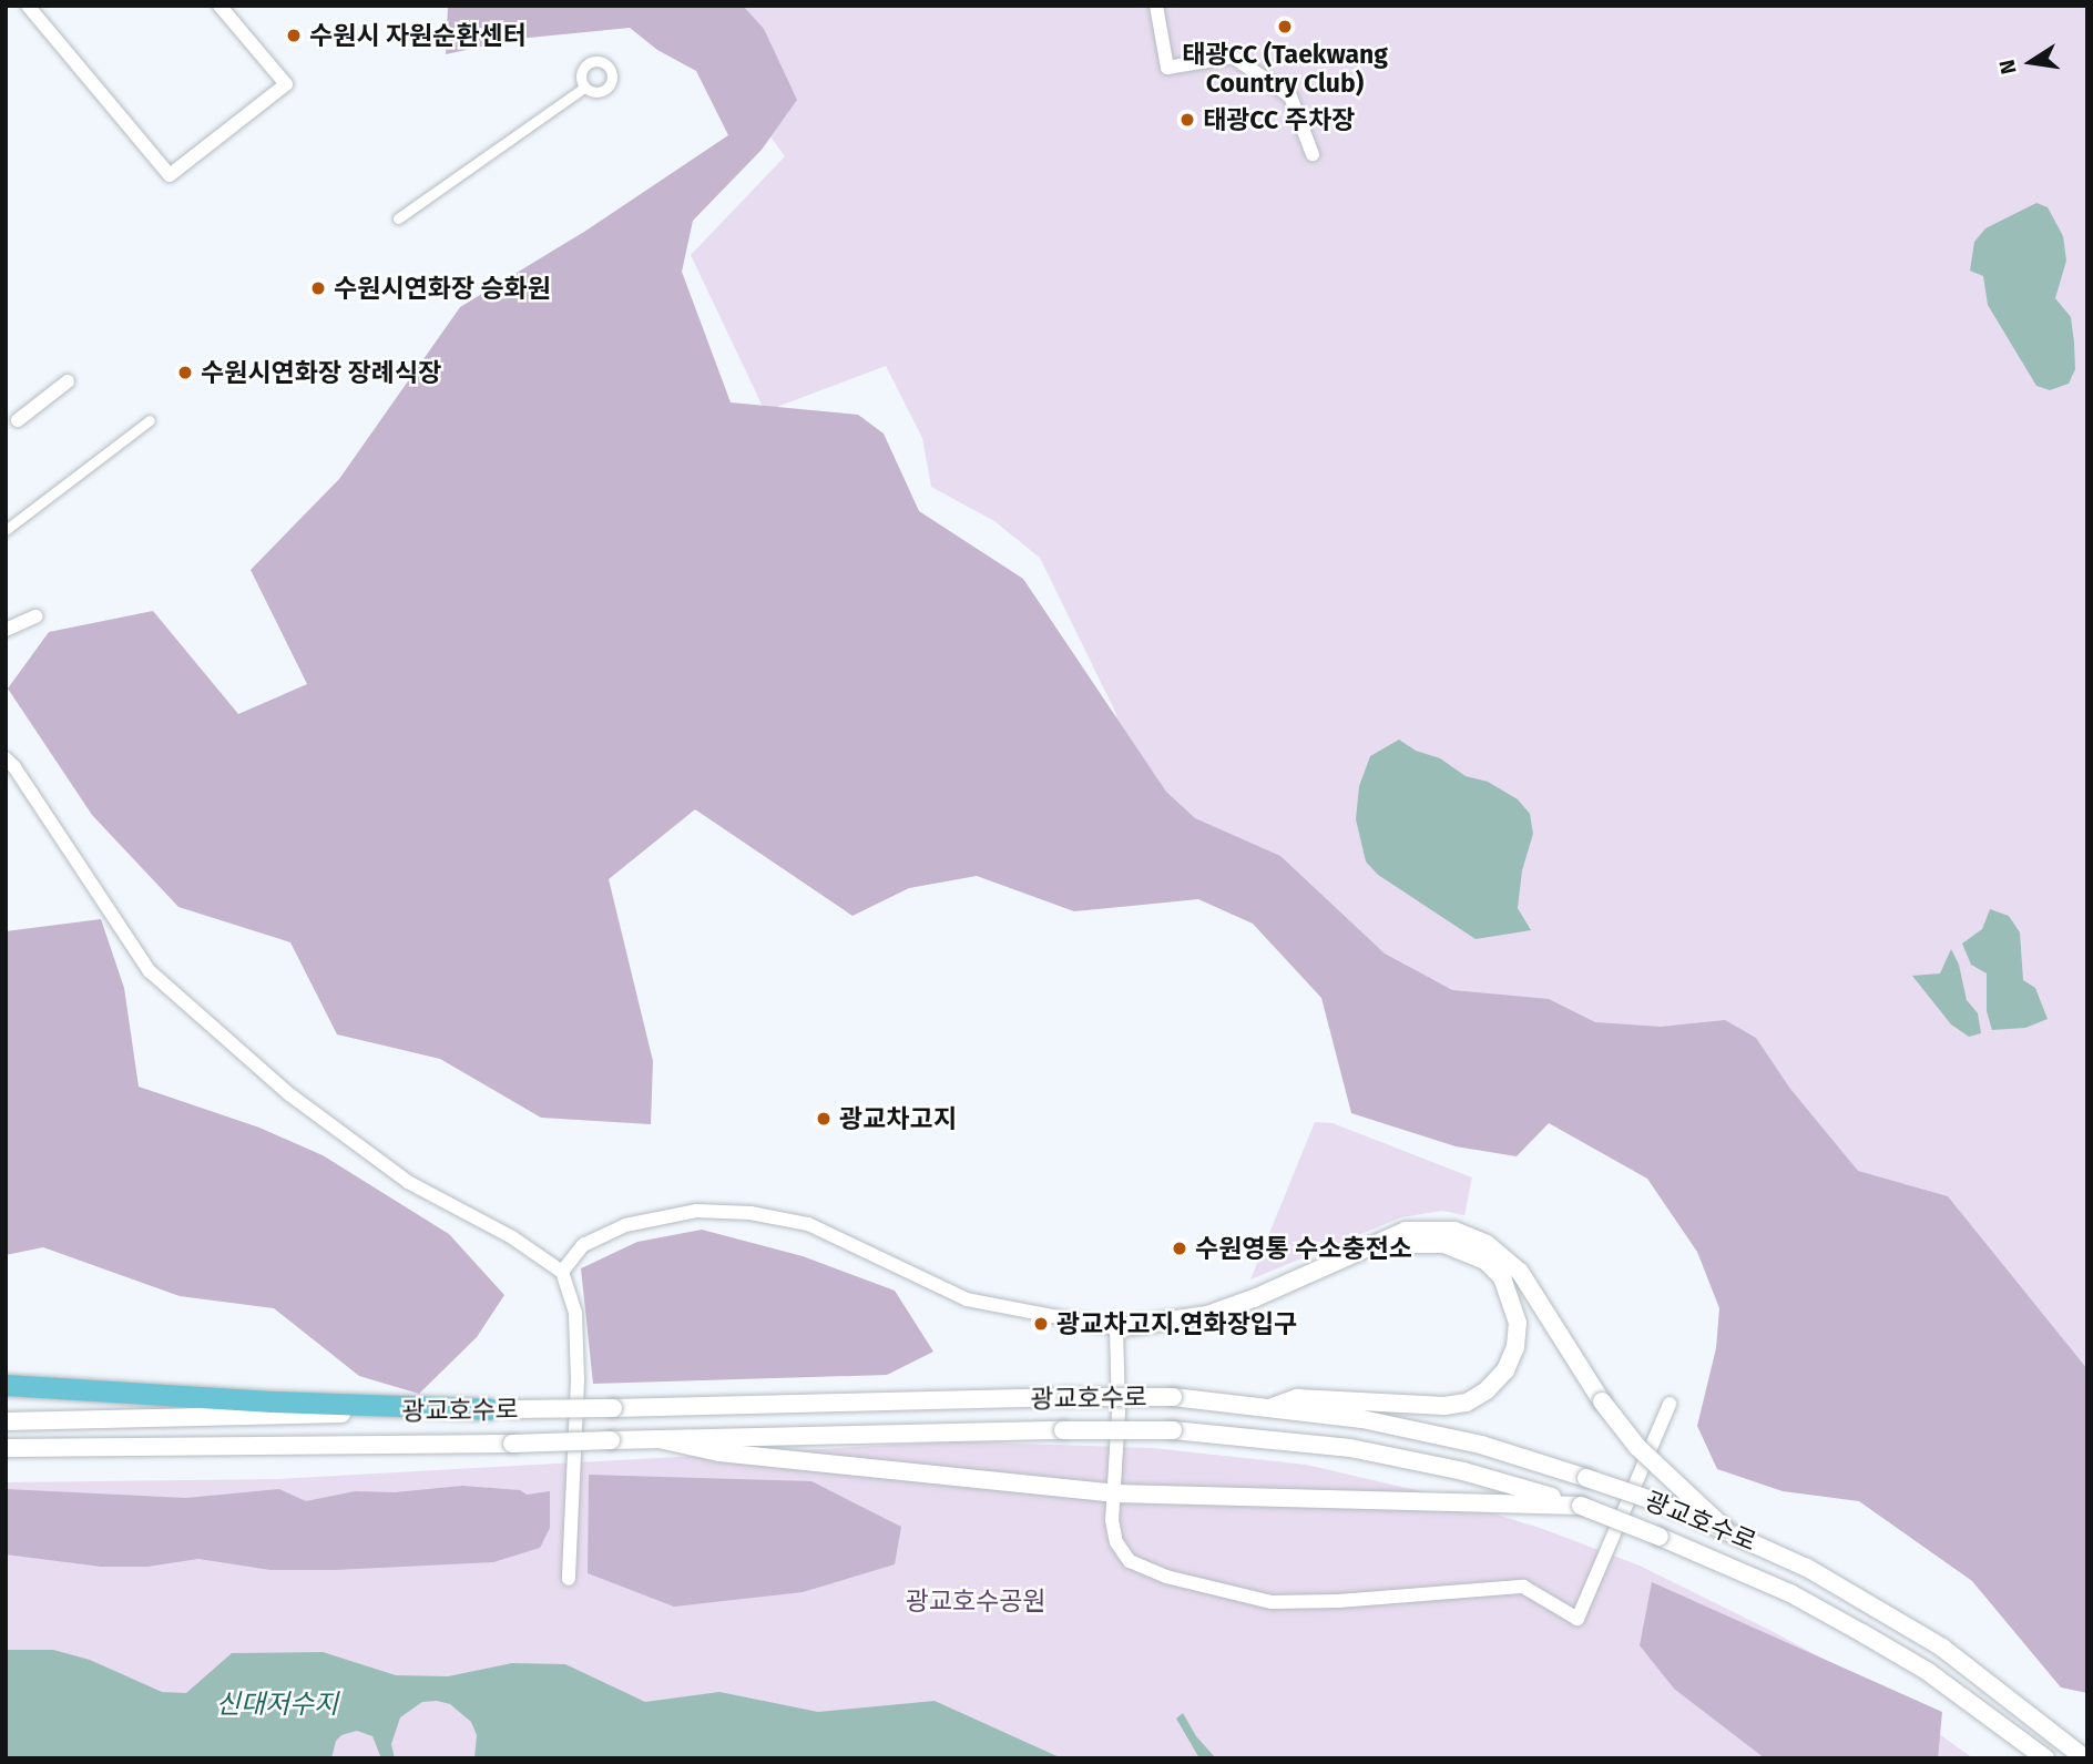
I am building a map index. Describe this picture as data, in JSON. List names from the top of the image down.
{
  "streets": {
    "main road": ["광교호수로"]
  },
  "water": ["신대저수지"],
  "parks": ["광교호수공원"],
  "places": [
    "태광CC (Taekwang Country Club)",
    "수원시 자원순환센터",
    "태광CC 주차장",
    "수원시연화장 승화원",
    "수원시연화장 장례식장",
    "광교차고지",
    "수원영통 수소충전소",
    "광교차고지.연화장입구"
  ],
  "north": "left"
}
